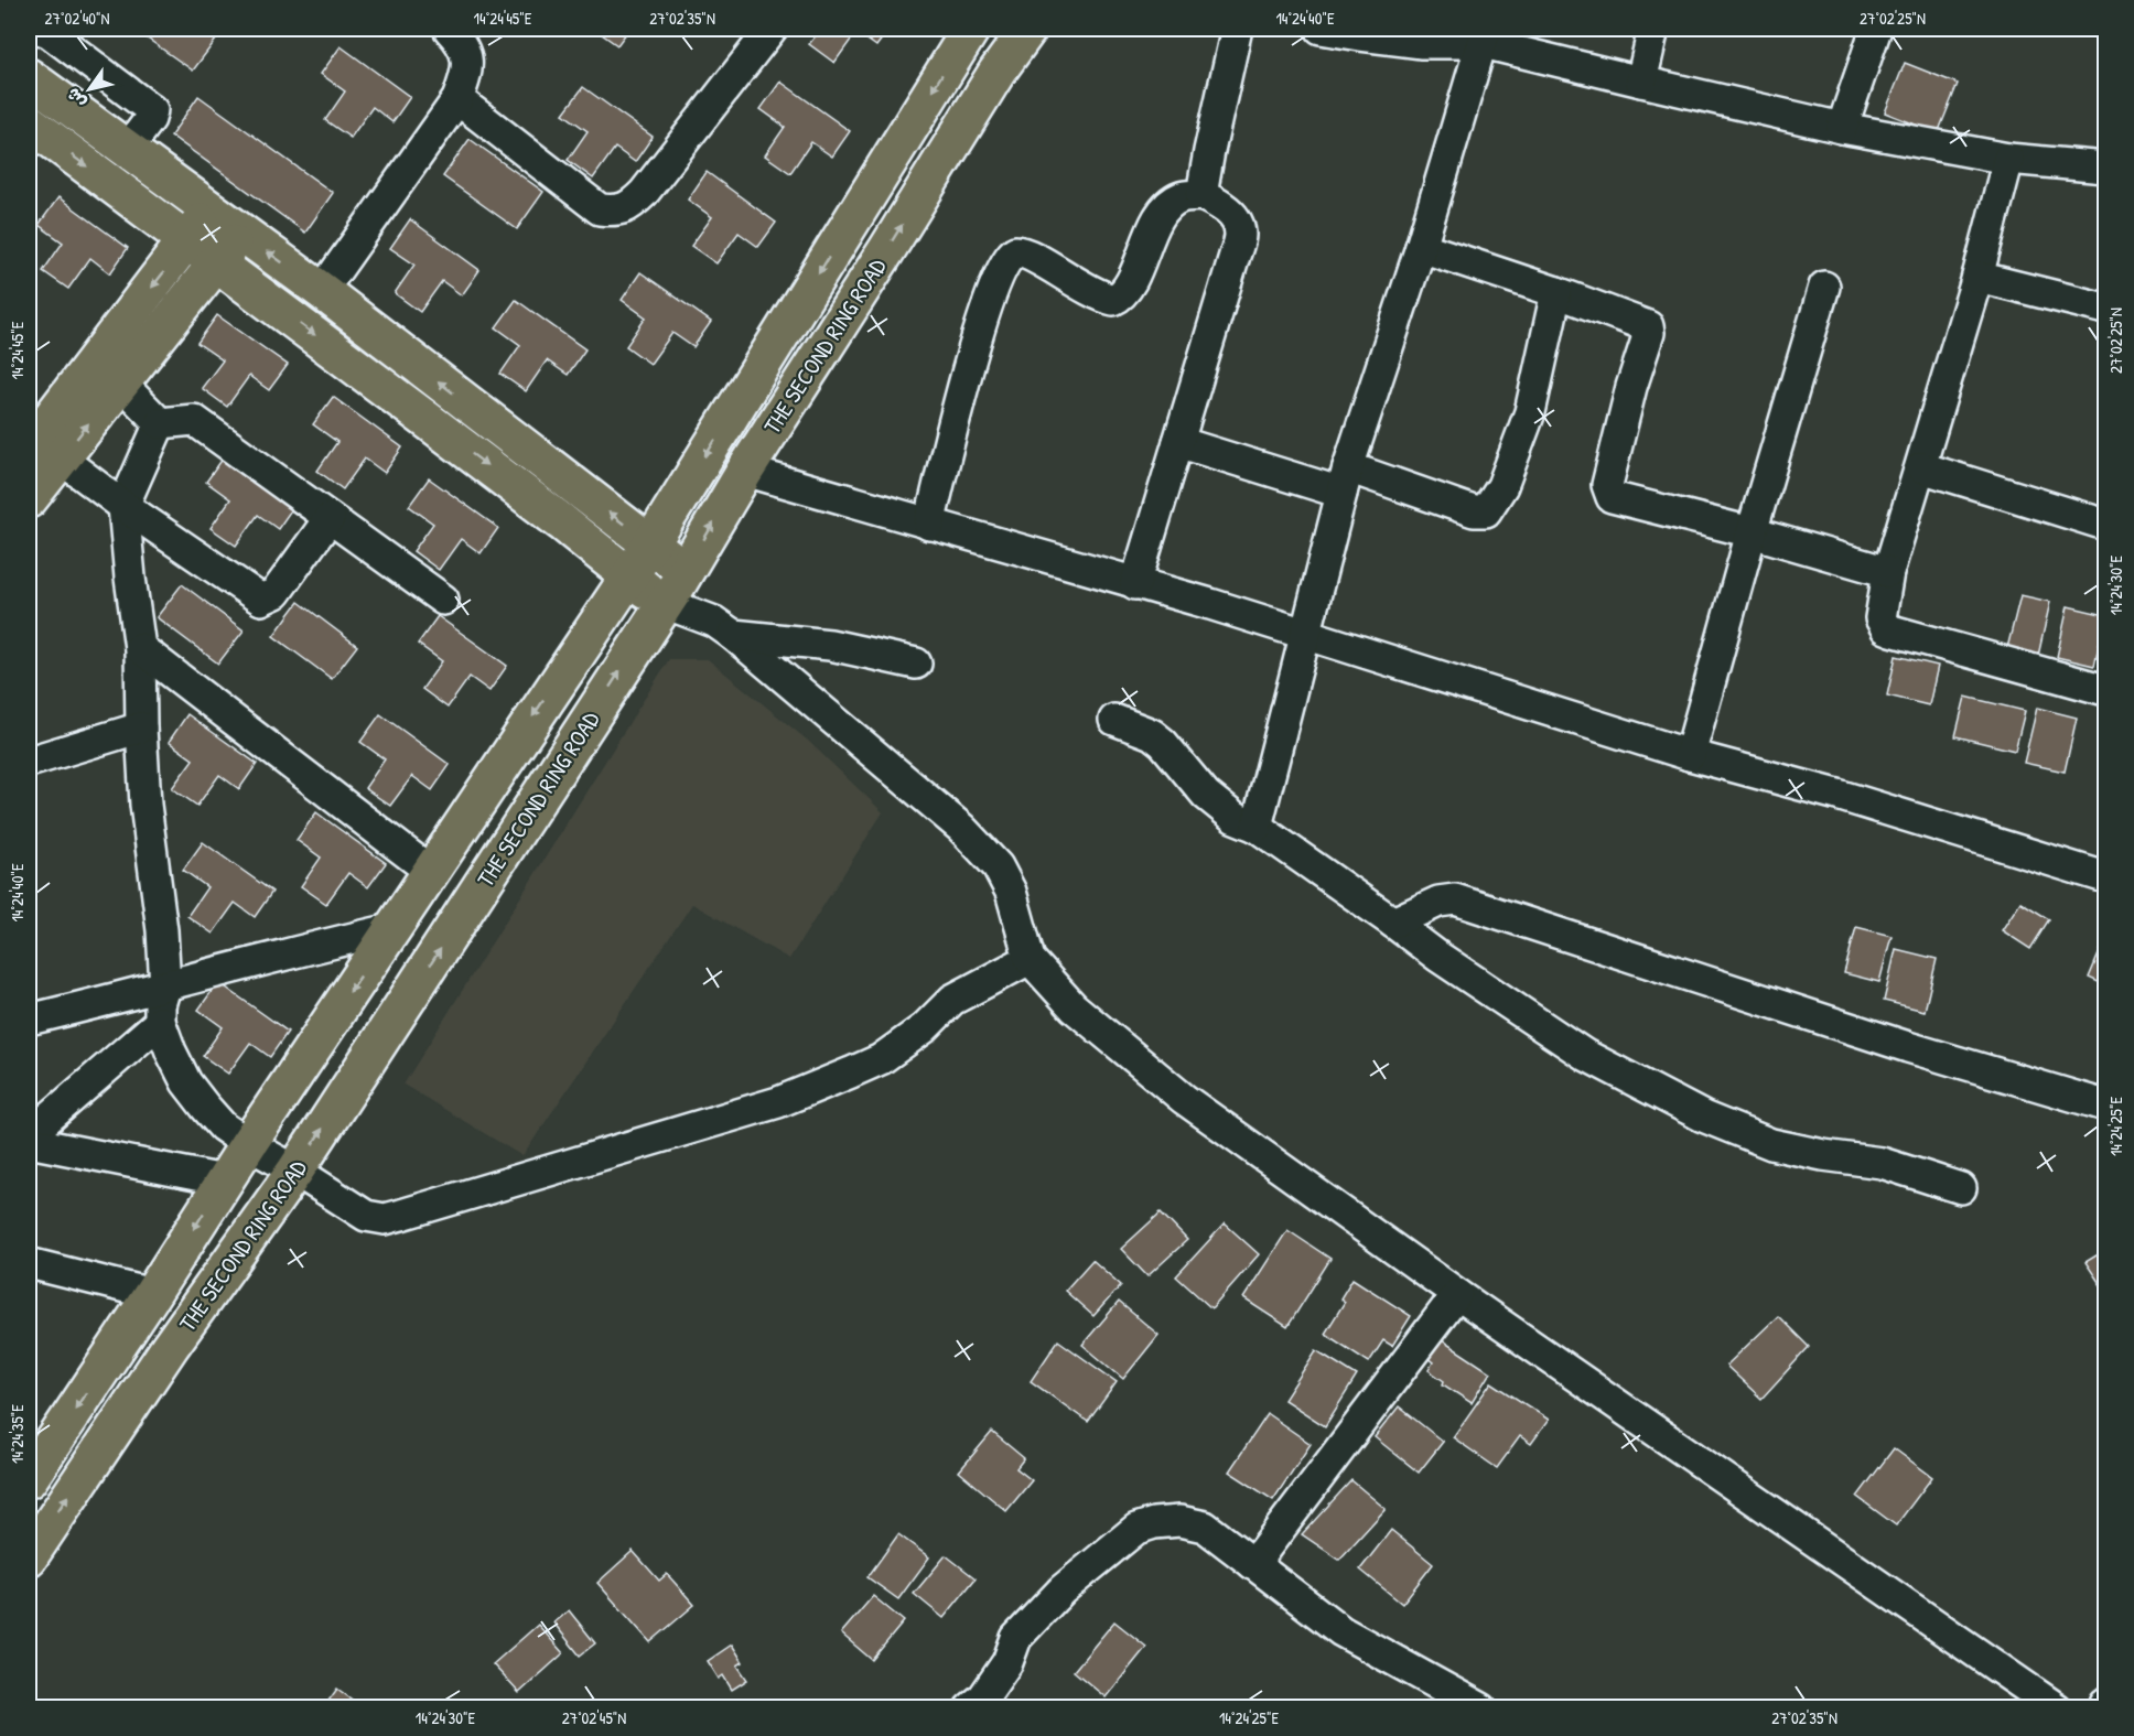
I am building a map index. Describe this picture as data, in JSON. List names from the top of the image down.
{
  "streets": {
    "main road": ["THE SECOND RING ROAD"]
  },
  "north": "bottom left",
  "coordinates": [
    "27°02'40\"N",
    "14°24'45\"E",
    "27°02'35\"N",
    "14°24'40\"E",
    "27°02'25\"N",
    "14°24'30\"E",
    "14°24'25\"E",
    "14°24'35\"E",
    "27°02'45\"N"
  ]
}
